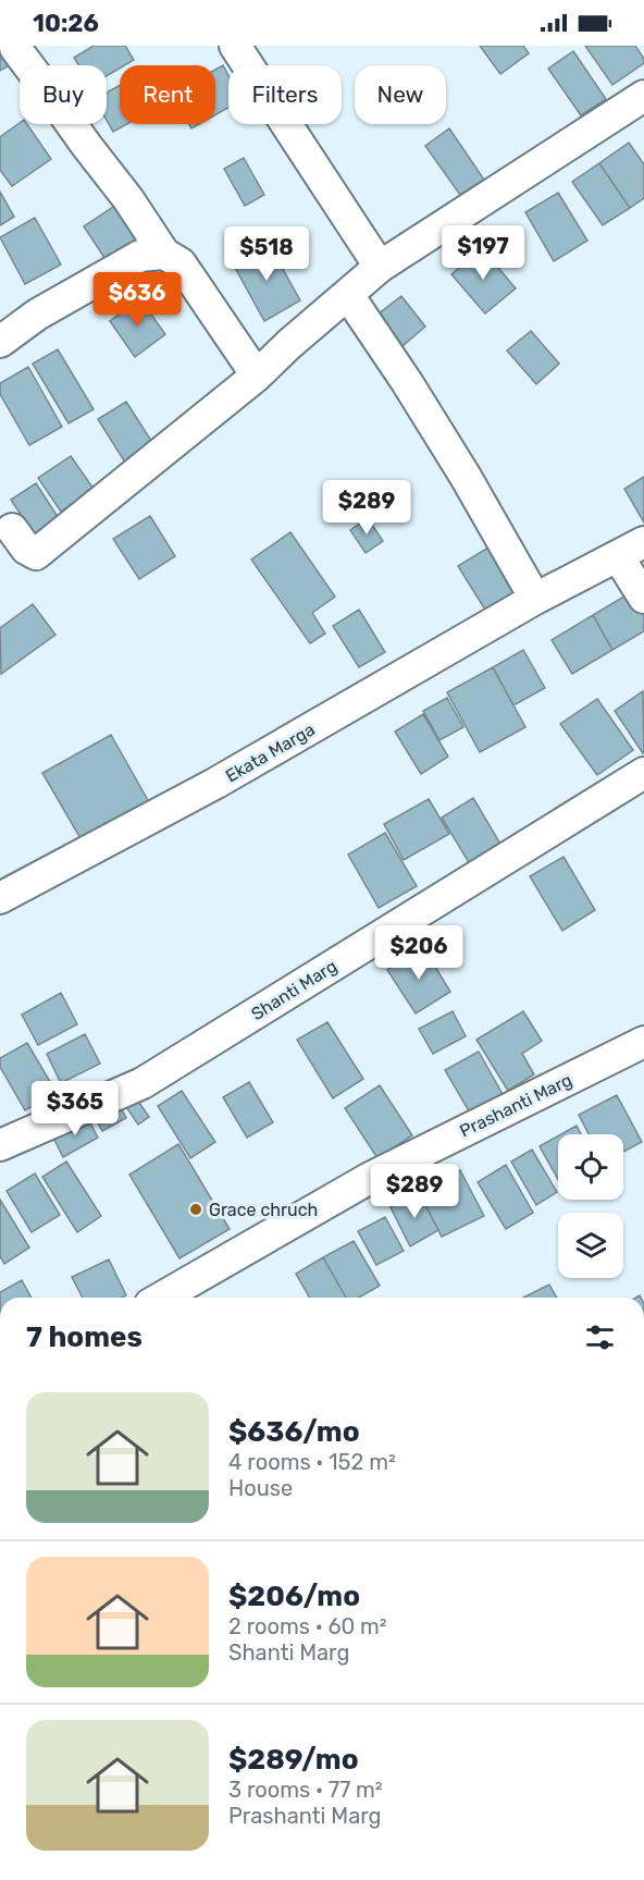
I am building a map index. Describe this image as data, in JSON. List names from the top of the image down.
{
  "streets": {
    "street": ["Ekata Marga", "Shanti Marg", "Prashanti Marg"]
  },
  "places": ["Grace chruch"],
  "page": {
    "status": "10:26",
    "chip": [
      "Buy",
      "Rent",
      "Filters",
      "New"
    ],
    "price": [
      "$197",
      "$518",
      "$636",
      "$289",
      "$206",
      "$365",
      "$289"
    ],
    "heading": "7 homes",
    "list": [
      {
        "name": "$636/mo",
        "note": "4 rooms · 152 m² · House"
      },
      {
        "name": "$206/mo",
        "note": "2 rooms · 60 m² · Shanti Marg"
      },
      {
        "name": "$289/mo",
        "note": "3 rooms · 77 m² · Prashanti Marg"
      }
    ]
  }
}
